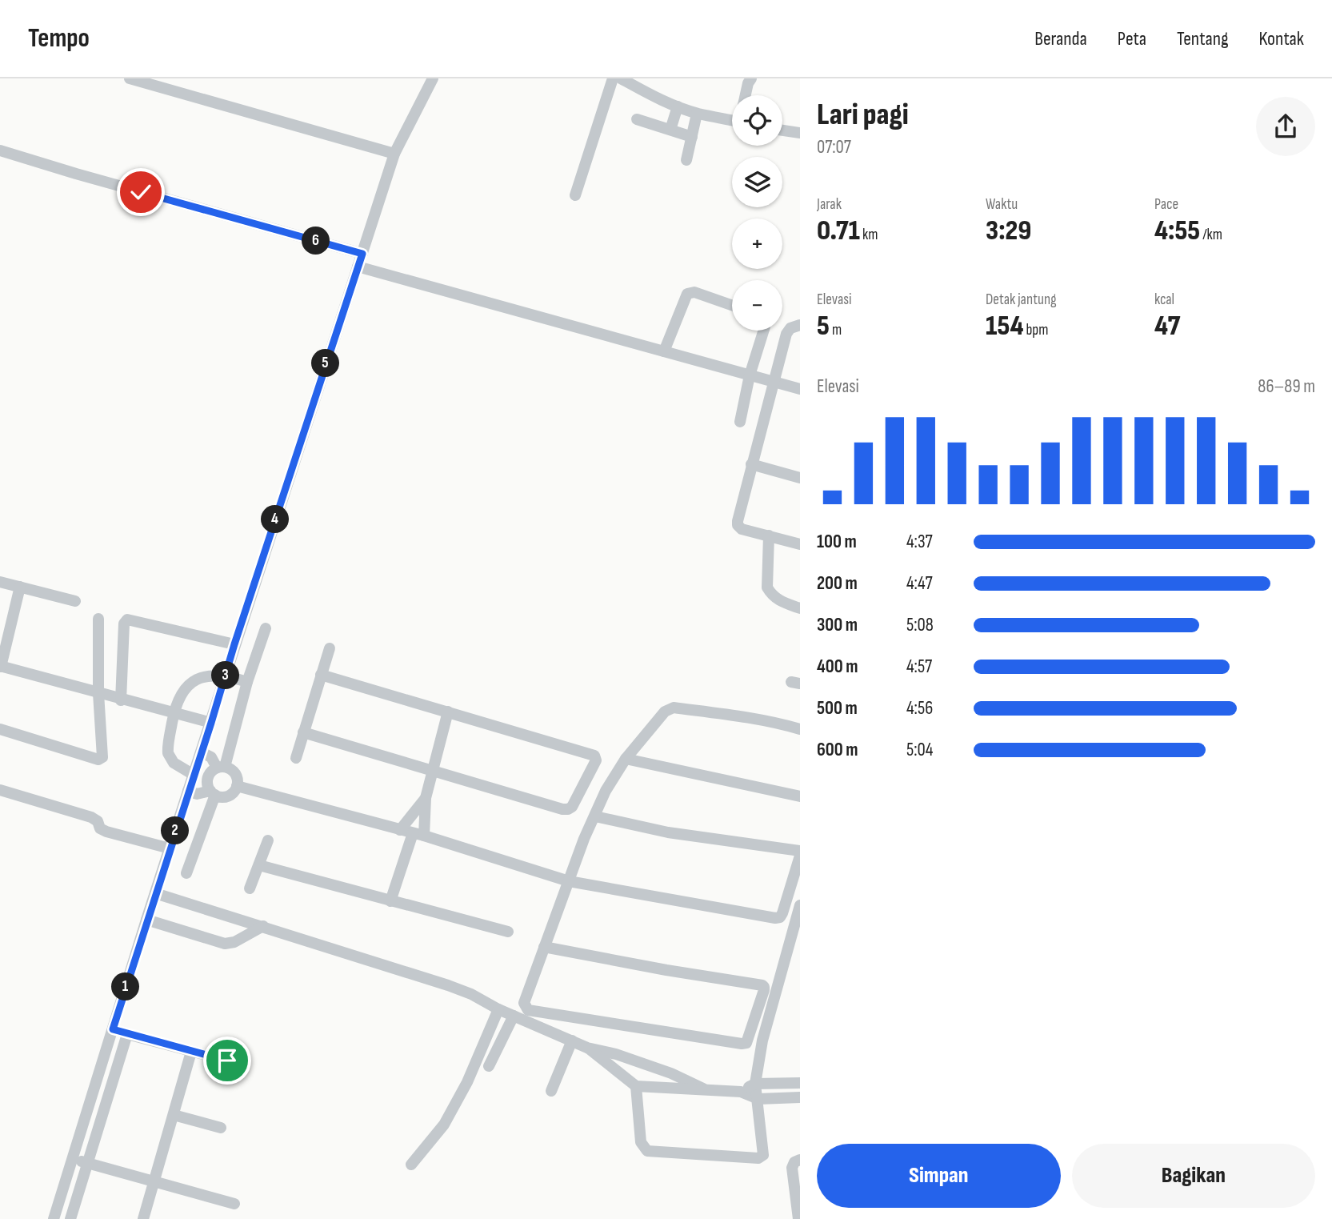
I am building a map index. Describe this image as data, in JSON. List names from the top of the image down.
{
  "page": {
    "header": "Tempo",
    "nav": [
      "Beranda",
      "Peta",
      "Tentang",
      "Kontak"
    ],
    "heading": ["Lari pagi", "07:07"],
    "map_buttons": ["+", "−"],
    "stats": [
      ["Jarak", "0.71 km"],
      ["Waktu", "3:29"],
      ["Pace", "4:55 /km"],
      ["Elevasi", "5 m"],
      ["Detak jantung", "154 bpm"],
      ["kcal", "47"]
    ],
    "pins": [
      "6",
      "5",
      "4",
      "3",
      "2",
      "1"
    ],
    "chart": ["Elevasi", "86–89 m"],
    "list": [
      {
        "name": "100 m",
        "note": "4:37"
      },
      {
        "name": "200 m",
        "note": "4:47"
      },
      {
        "name": "300 m",
        "note": "5:08"
      },
      {
        "name": "400 m",
        "note": "4:57"
      },
      {
        "name": "500 m",
        "note": "4:56"
      },
      {
        "name": "600 m",
        "note": "5:04"
      }
    ],
    "buttons": ["Simpan", "Bagikan"]
  }
}
